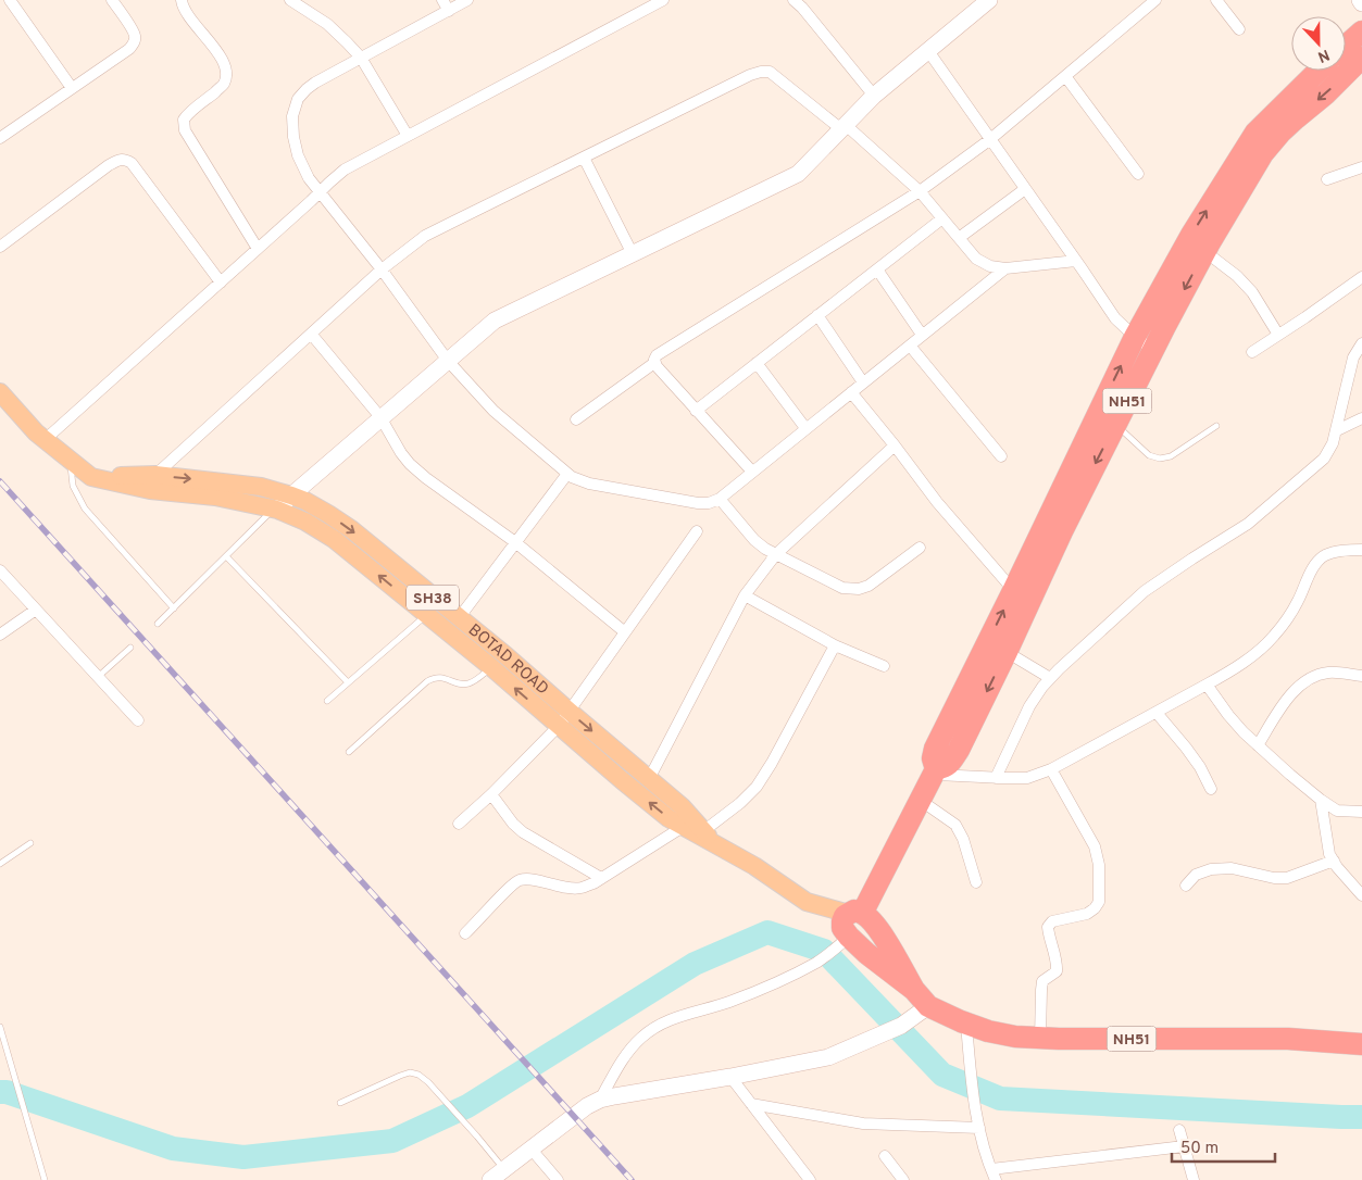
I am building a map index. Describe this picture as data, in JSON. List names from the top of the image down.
{
  "streets": {
    "highway": ["NH51"],
    "main road": ["SH38", "BOTAD ROAD"]
  },
  "crossings": [
    ["NH51", "BOTAD ROAD"]
  ],
  "scale_bar": "50 m",
  "north": "bottom"
}
